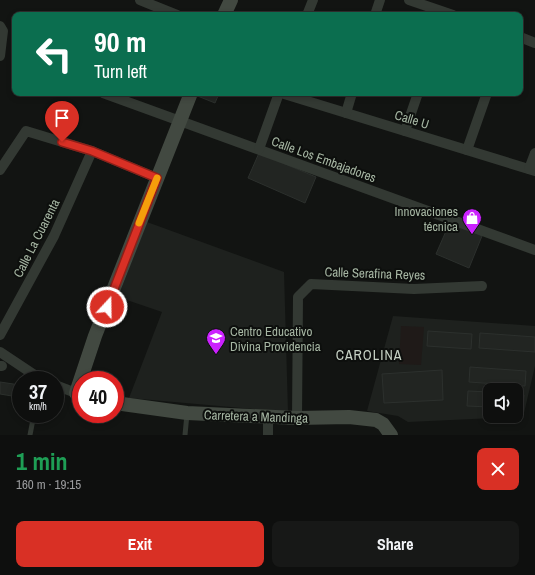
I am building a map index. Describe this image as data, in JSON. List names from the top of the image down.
{
  "streets": {
    "street": [
      "Calle U",
      "Calle Los Embajadores",
      "Calle La Cuarenta",
      "Calle Serafina Reyes",
      "Carretera a Mandinga"
    ]
  },
  "crossings": [
    ["Calle Serafina Reyes", "Carretera a Mandinga"]
  ],
  "districts": ["CAROLINA"],
  "places": {
    "shop": ["Innovaciones técnica"],
    "school or university": ["Centro Educativo Divina Providencia"]
  },
  "page": {
    "turn": ["90 m", "Turn left"],
    "speed": "37 km/h",
    "limit": "40",
    "heading": ["1 min", "160 m · 19:15"],
    "buttons": ["Exit", "Share"]
  }
}
